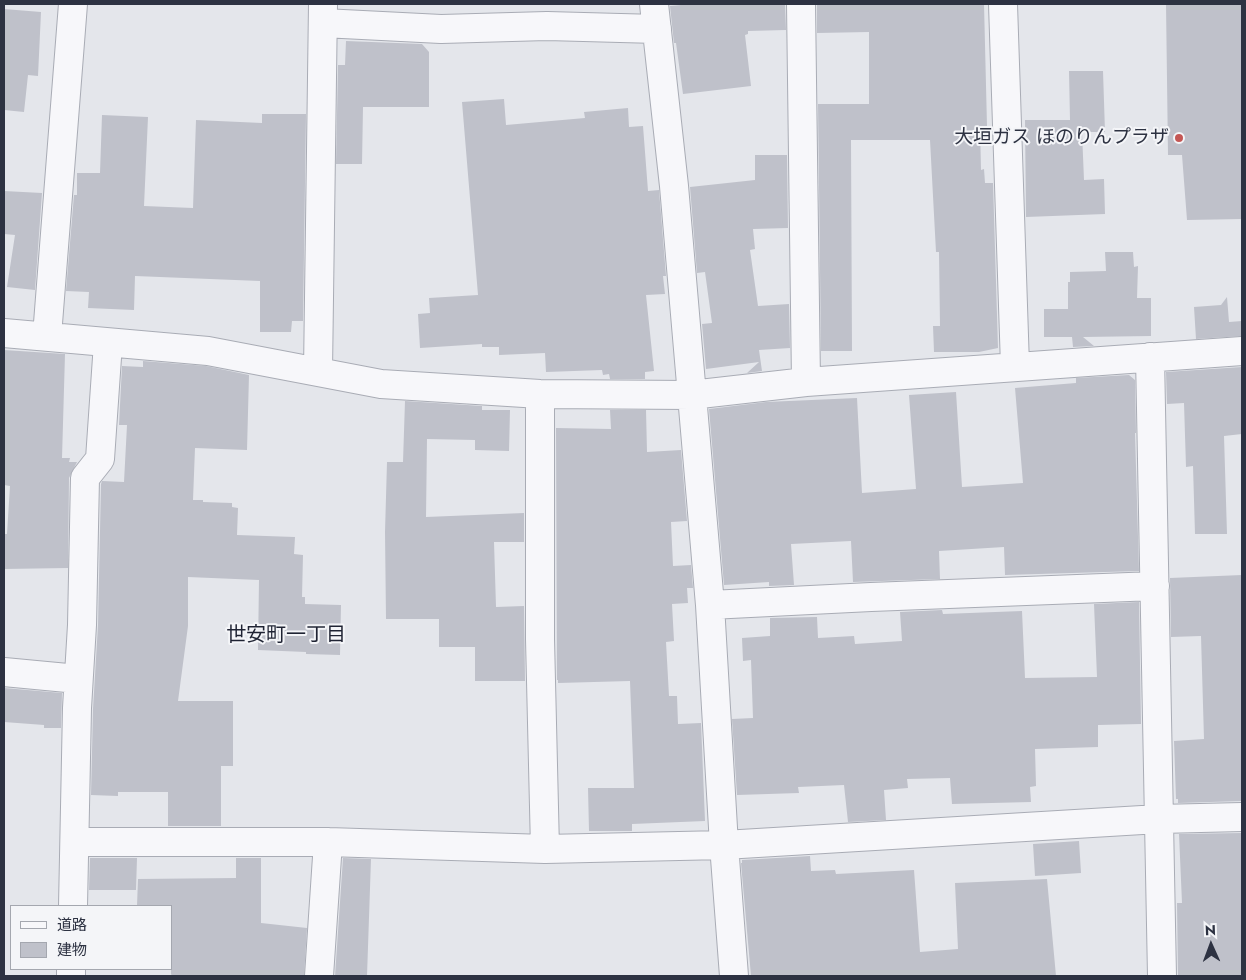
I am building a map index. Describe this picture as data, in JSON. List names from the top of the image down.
{
  "districts": ["世安町一丁目"],
  "places": ["大垣ガス ほのりんプラザ"],
  "legend": ["道路", "建物"],
  "north": "top"
}
